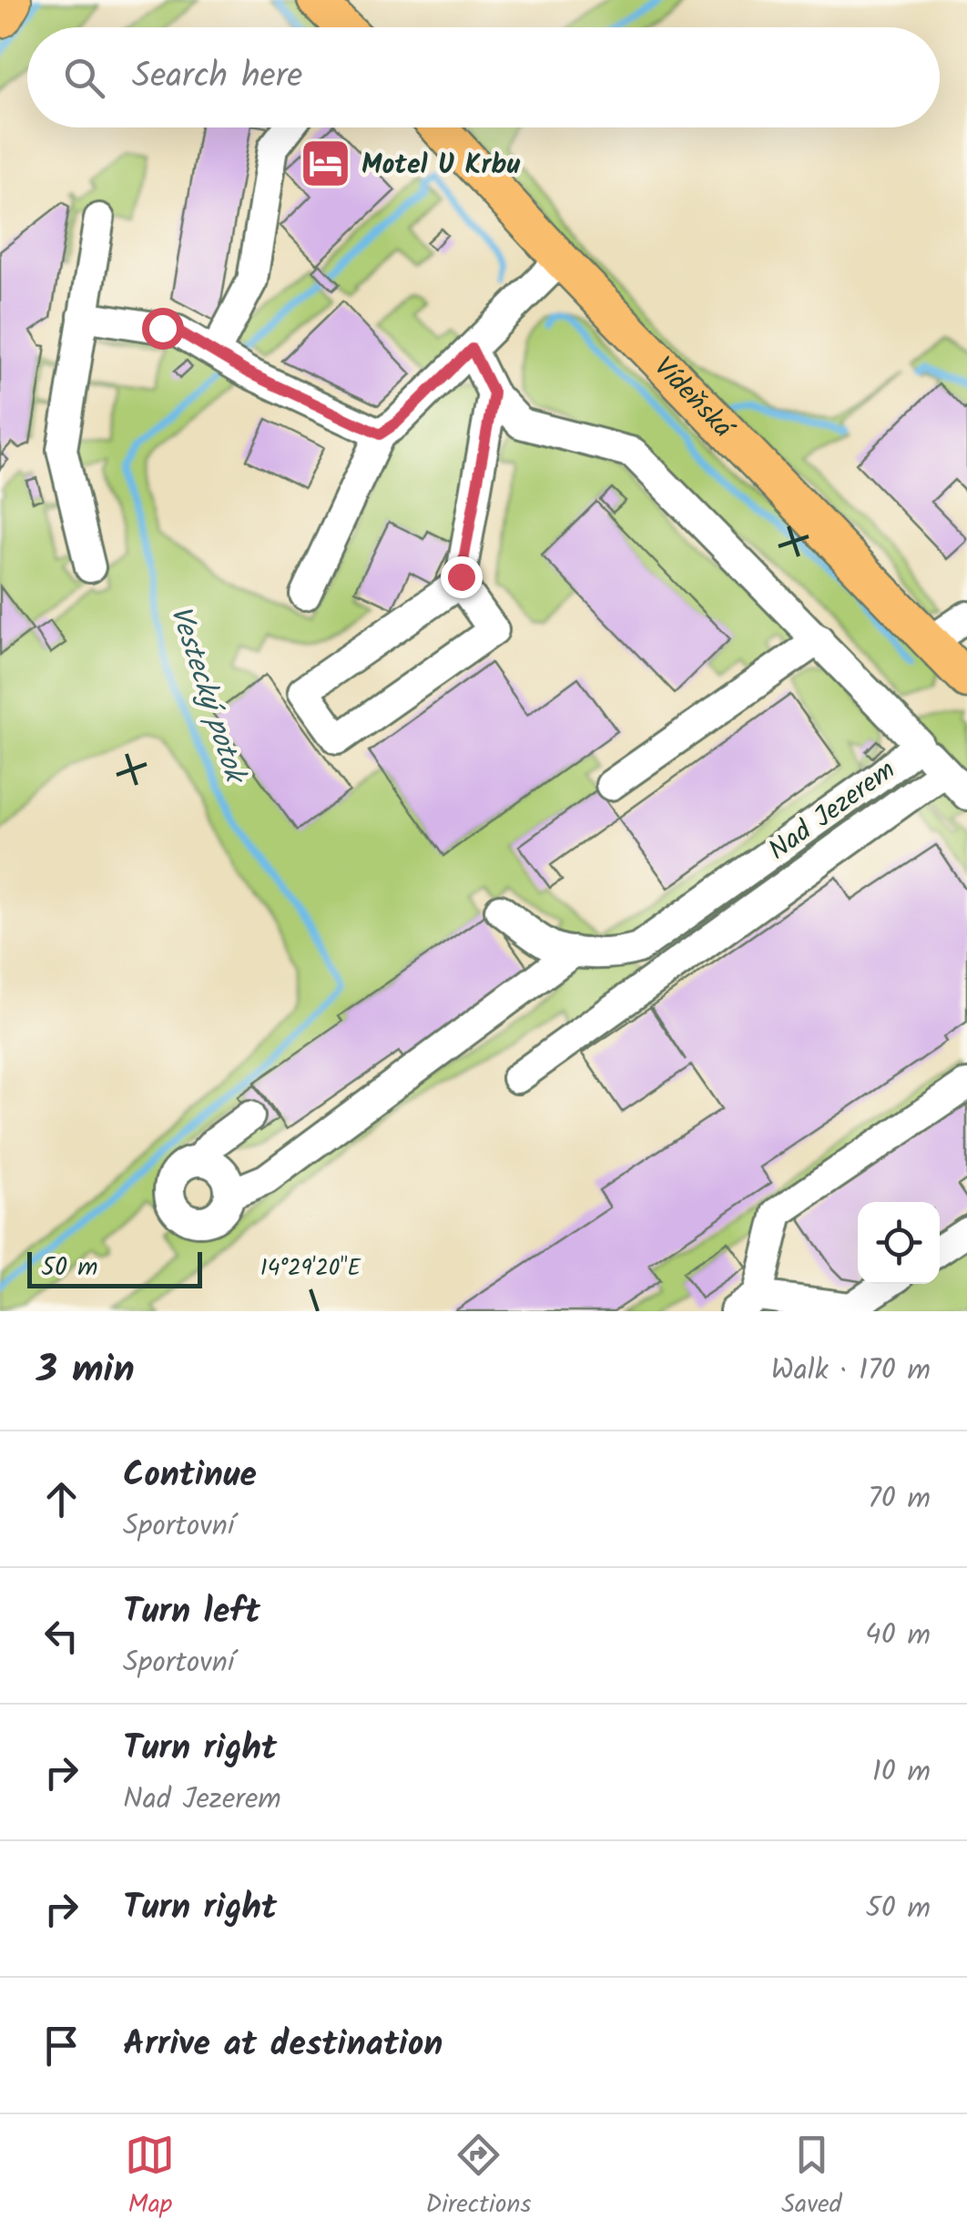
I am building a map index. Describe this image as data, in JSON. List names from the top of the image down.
{
  "streets": {
    "main road": ["Vídeňská"],
    "street": ["Nad Jezerem"]
  },
  "water": ["Vestecký potok"],
  "places": {
    "hotel": ["Motel U Krbu"]
  },
  "scale_bar": "50 m",
  "page": {
    "search": "Search here",
    "scale": "50 m",
    "heading": ["3 min", "Walk · 170 m"],
    "list": [
      ["Continue", "Sportovní", "70 m"],
      ["Turn left", "Sportovní", "40 m"],
      ["Turn right", "Nad Jezerem", "10 m"],
      ["Turn right", "50 m"],
      "Arrive at destination"
    ],
    "nav": ["Map", "Directions", "Saved"]
  },
  "coordinates": ["14°29'20\"E"]
}
